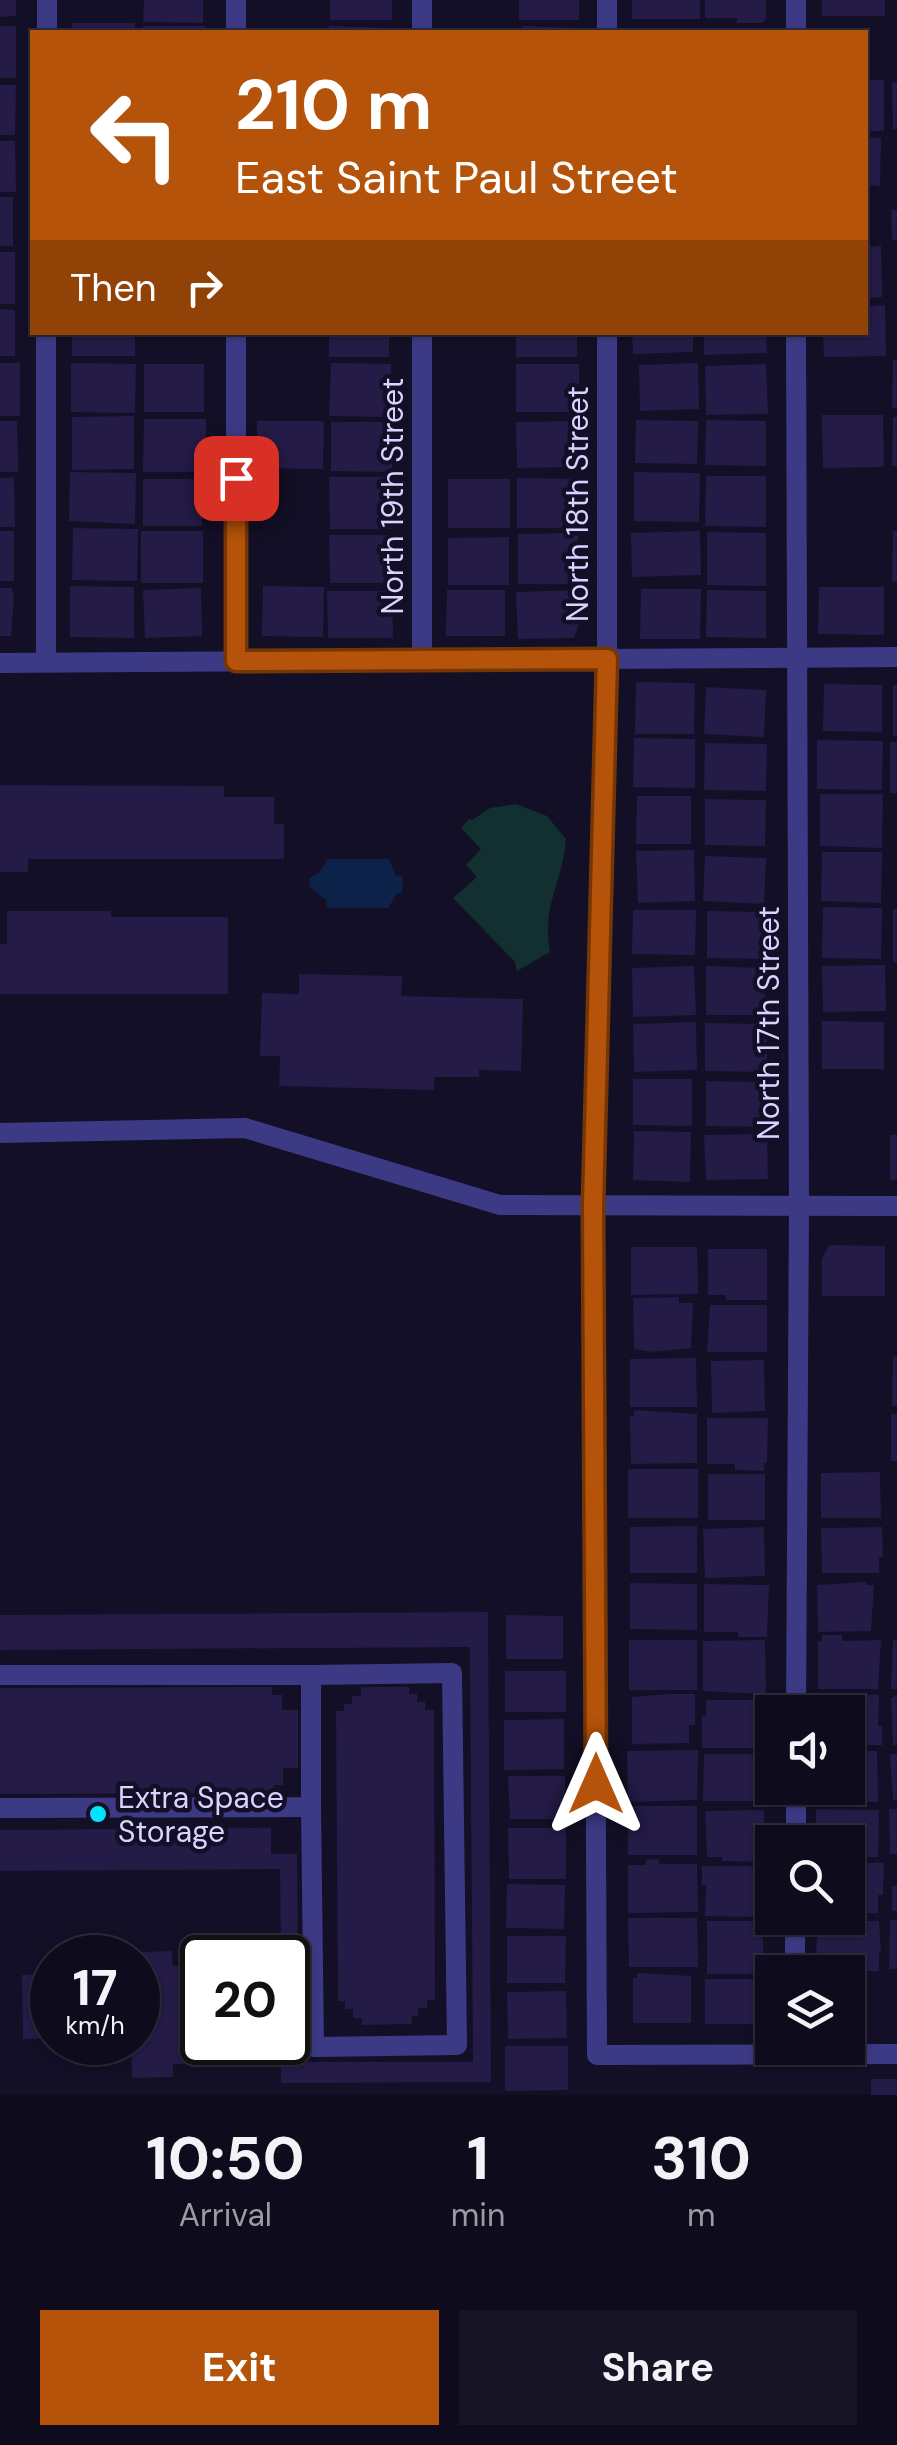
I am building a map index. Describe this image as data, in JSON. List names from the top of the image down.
{
  "streets": {
    "lane": ["North 19th Street", "North 18th Street", "North 17th Street"]
  },
  "places": ["Extra Space Storage"],
  "page": {
    "turn": ["210 m", "East Saint Paul Street"],
    "then": "Then",
    "speed": "17 km/h",
    "limit": "20",
    "eta": [
      "10:50",
      "Arrival",
      "1",
      "min",
      "310",
      "m"
    ],
    "buttons": ["Exit", "Share"]
  }
}
